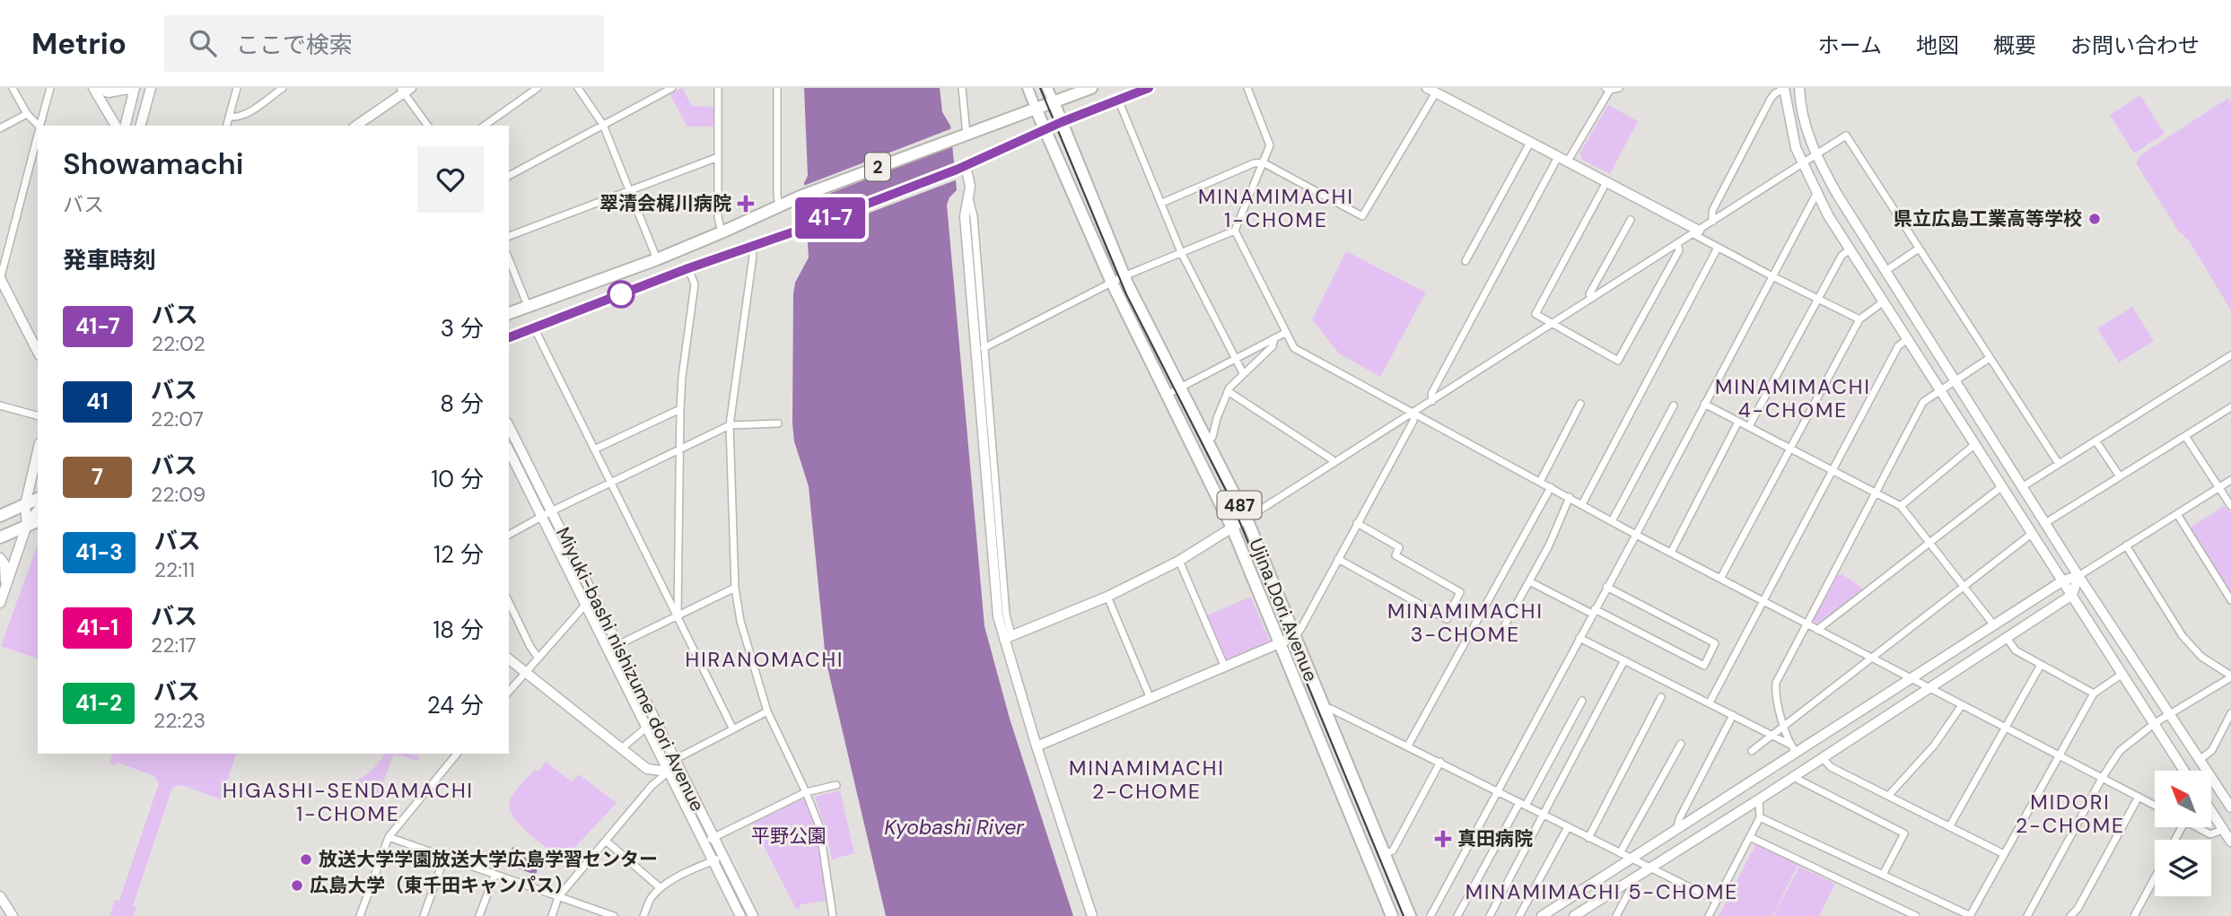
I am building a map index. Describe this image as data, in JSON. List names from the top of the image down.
{
  "streets": {
    "highway": ["2", "487", "Ujina Dori Avenue"],
    "street": ["Miyuki-bashi nishizume dori Avenue"]
  },
  "crossings": [
    ["2", "Ujina Dori Avenue"]
  ],
  "districts": [
    "MINAMIMACHI 1-CHOME",
    "MINAMIMACHI 4-CHOME",
    "MINAMIMACHI 3-CHOME",
    "HIRANOMACHI",
    "MINAMIMACHI 2-CHOME",
    "HIGASHI-SENDAMACHI 1-CHOME",
    "MIDORI 2-CHOME",
    "MINAMIMACHI 5-CHOME"
  ],
  "water": ["Kyobashi River"],
  "parks": ["平野公園"],
  "places": {
    "health": ["翠清会梶川病院", "真田病院"],
    "other": ["県立広島工業高等学校", "放送大学学園放送大学広島学習センター", "広島大学（東千田キャンパス）"]
  },
  "lines": ["bus line 41-7"],
  "north": "top left",
  "page": {
    "header": "Metrio",
    "search": "ここで検索",
    "nav": [
      "ホーム",
      "地図",
      "概要",
      "お問い合わせ"
    ],
    "on_map": "41-7",
    "heading": [
      ["Showamachi", "バス"],
      "発車時刻"
    ],
    "list": [
      {
        "mark": "41-7",
        "name": "バス",
        "note": "22:02",
        "value": "3 分"
      },
      {
        "mark": "41",
        "name": "バス",
        "note": "22:07",
        "value": "8 分"
      },
      {
        "mark": "7",
        "name": "バス",
        "note": "22:09",
        "value": "10 分"
      },
      {
        "mark": "41-3",
        "name": "バス",
        "note": "22:11",
        "value": "12 分"
      },
      {
        "mark": "41-1",
        "name": "バス",
        "note": "22:17",
        "value": "18 分"
      },
      {
        "mark": "41-2",
        "name": "バス",
        "note": "22:23",
        "value": "24 分"
      }
    ]
  }
}
